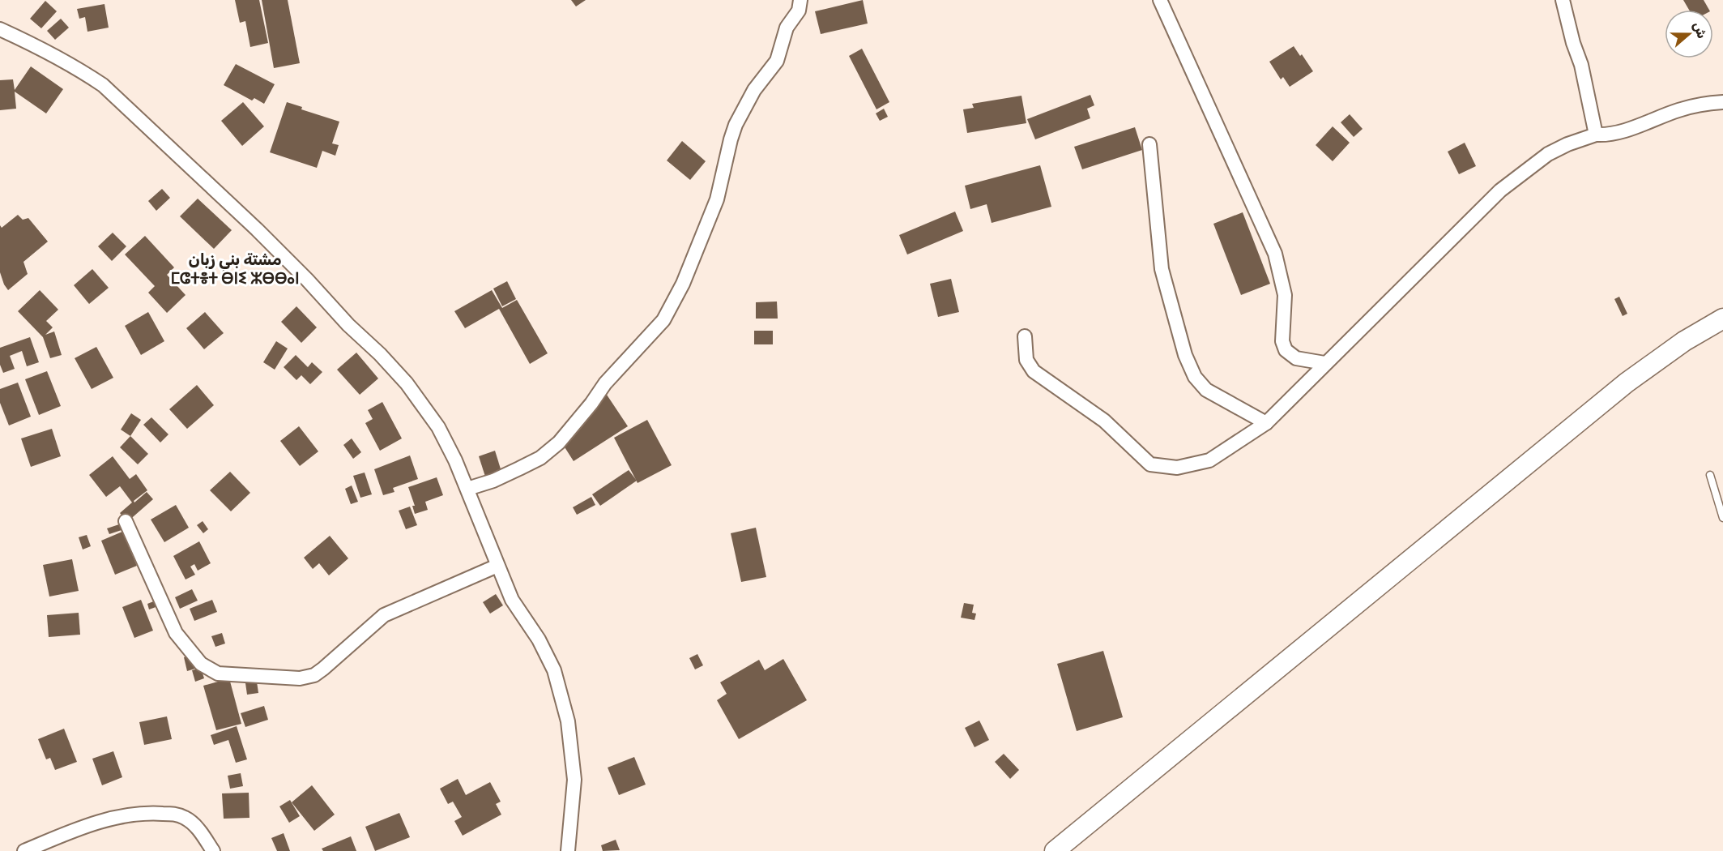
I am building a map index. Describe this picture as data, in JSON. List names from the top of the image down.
{
  "districts": ["مشتة بني زبان ⵎⵛⵜⴻⵜ ⴱⵏⵉ ⵣⴱⴱⴰⵏ"],
  "north": "right"
}
